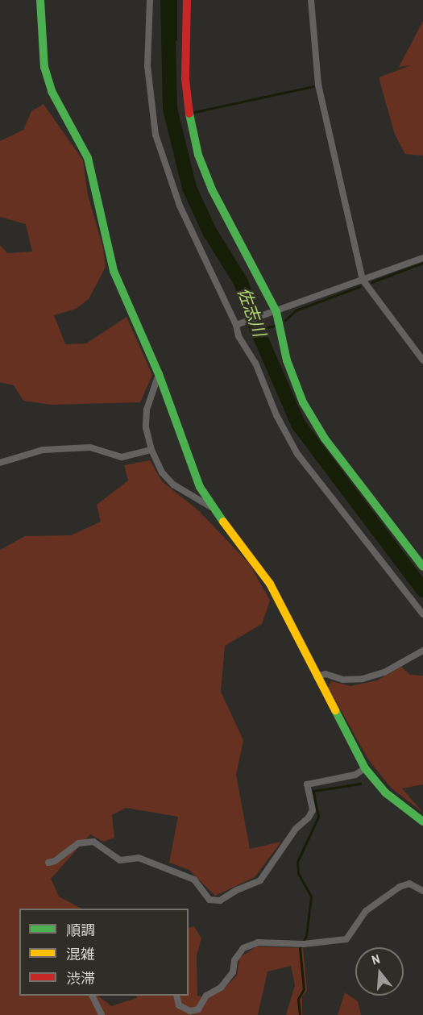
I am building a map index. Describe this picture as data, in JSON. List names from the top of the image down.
{
  "water": ["佐志川"],
  "legend": ["順調", "混雑", "渋滞"],
  "north": "top"
}
